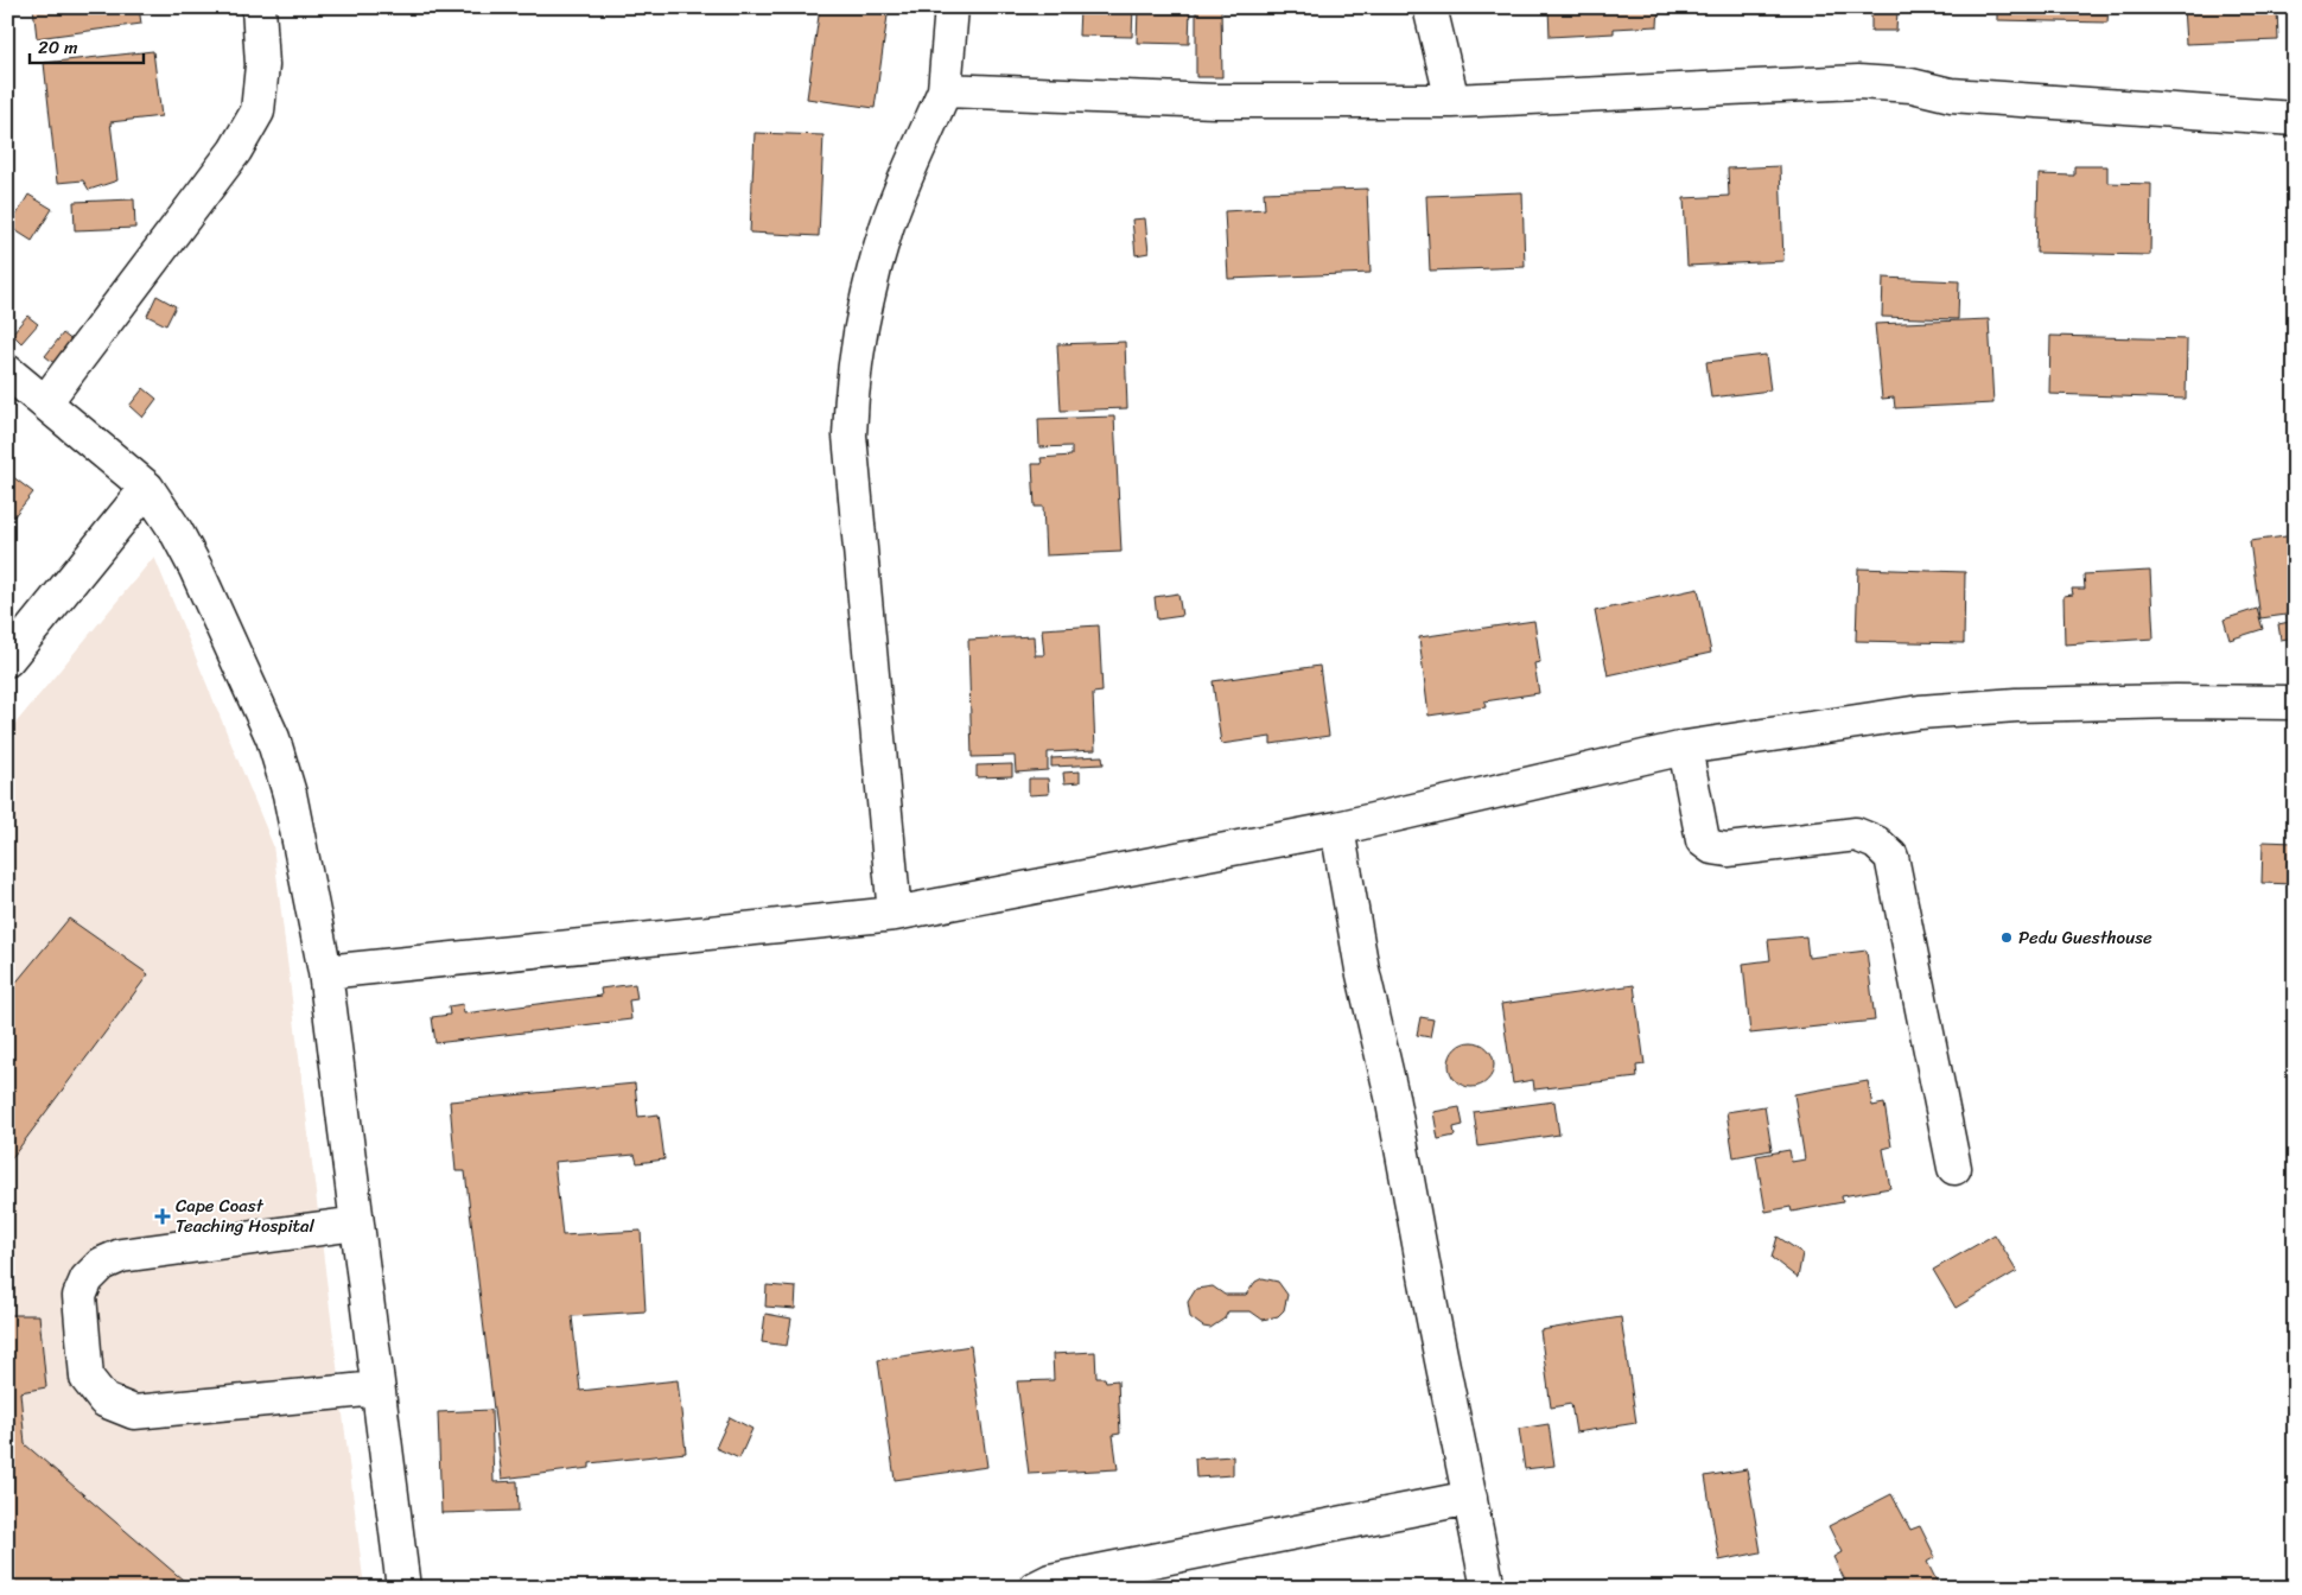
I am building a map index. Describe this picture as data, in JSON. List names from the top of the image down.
{
  "places": {
    "other": ["Pedu Guesthouse"],
    "health": ["Cape Coast Teaching Hospital"]
  },
  "scale_bar": "20 m"
}
